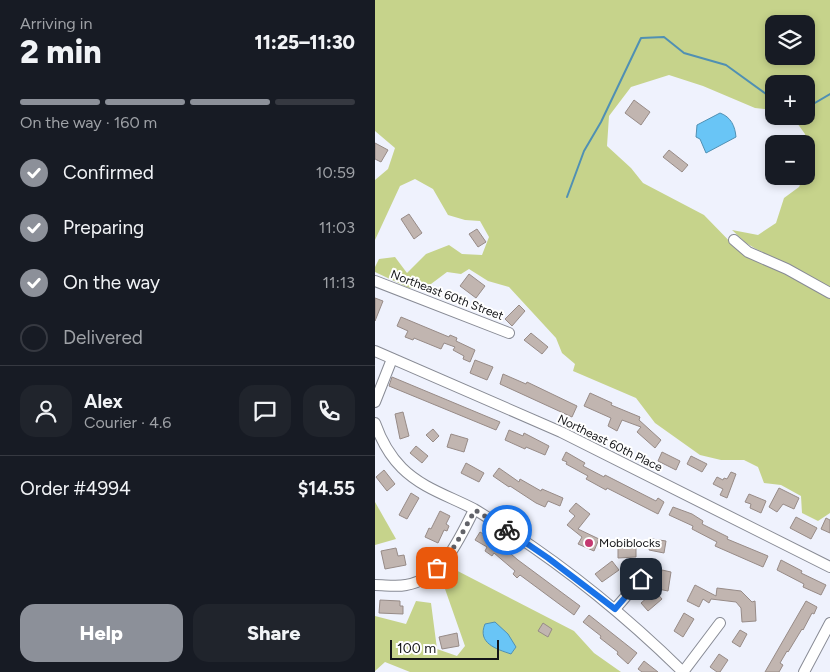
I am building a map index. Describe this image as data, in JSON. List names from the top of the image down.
{
  "streets": {
    "street": ["Northeast 60th Street", "Northeast 60th Place"]
  },
  "places": ["Mobiblocks"],
  "scale_bar": "100 m",
  "page": {
    "heading": ["2 min", "Arriving in", "11:25–11:30"],
    "panel": [
      "Alex",
      "Courier · 4.6",
      "Order #4994",
      "$14.55"
    ],
    "map_buttons": ["+", "−"],
    "bar": "On the way · 160 m",
    "list": [
      ["Confirmed", "10:59"],
      ["Preparing", "11:03"],
      ["On the way", "11:13"],
      "Delivered"
    ],
    "buttons": ["Help", "Share"],
    "scale": "100 m"
  }
}
